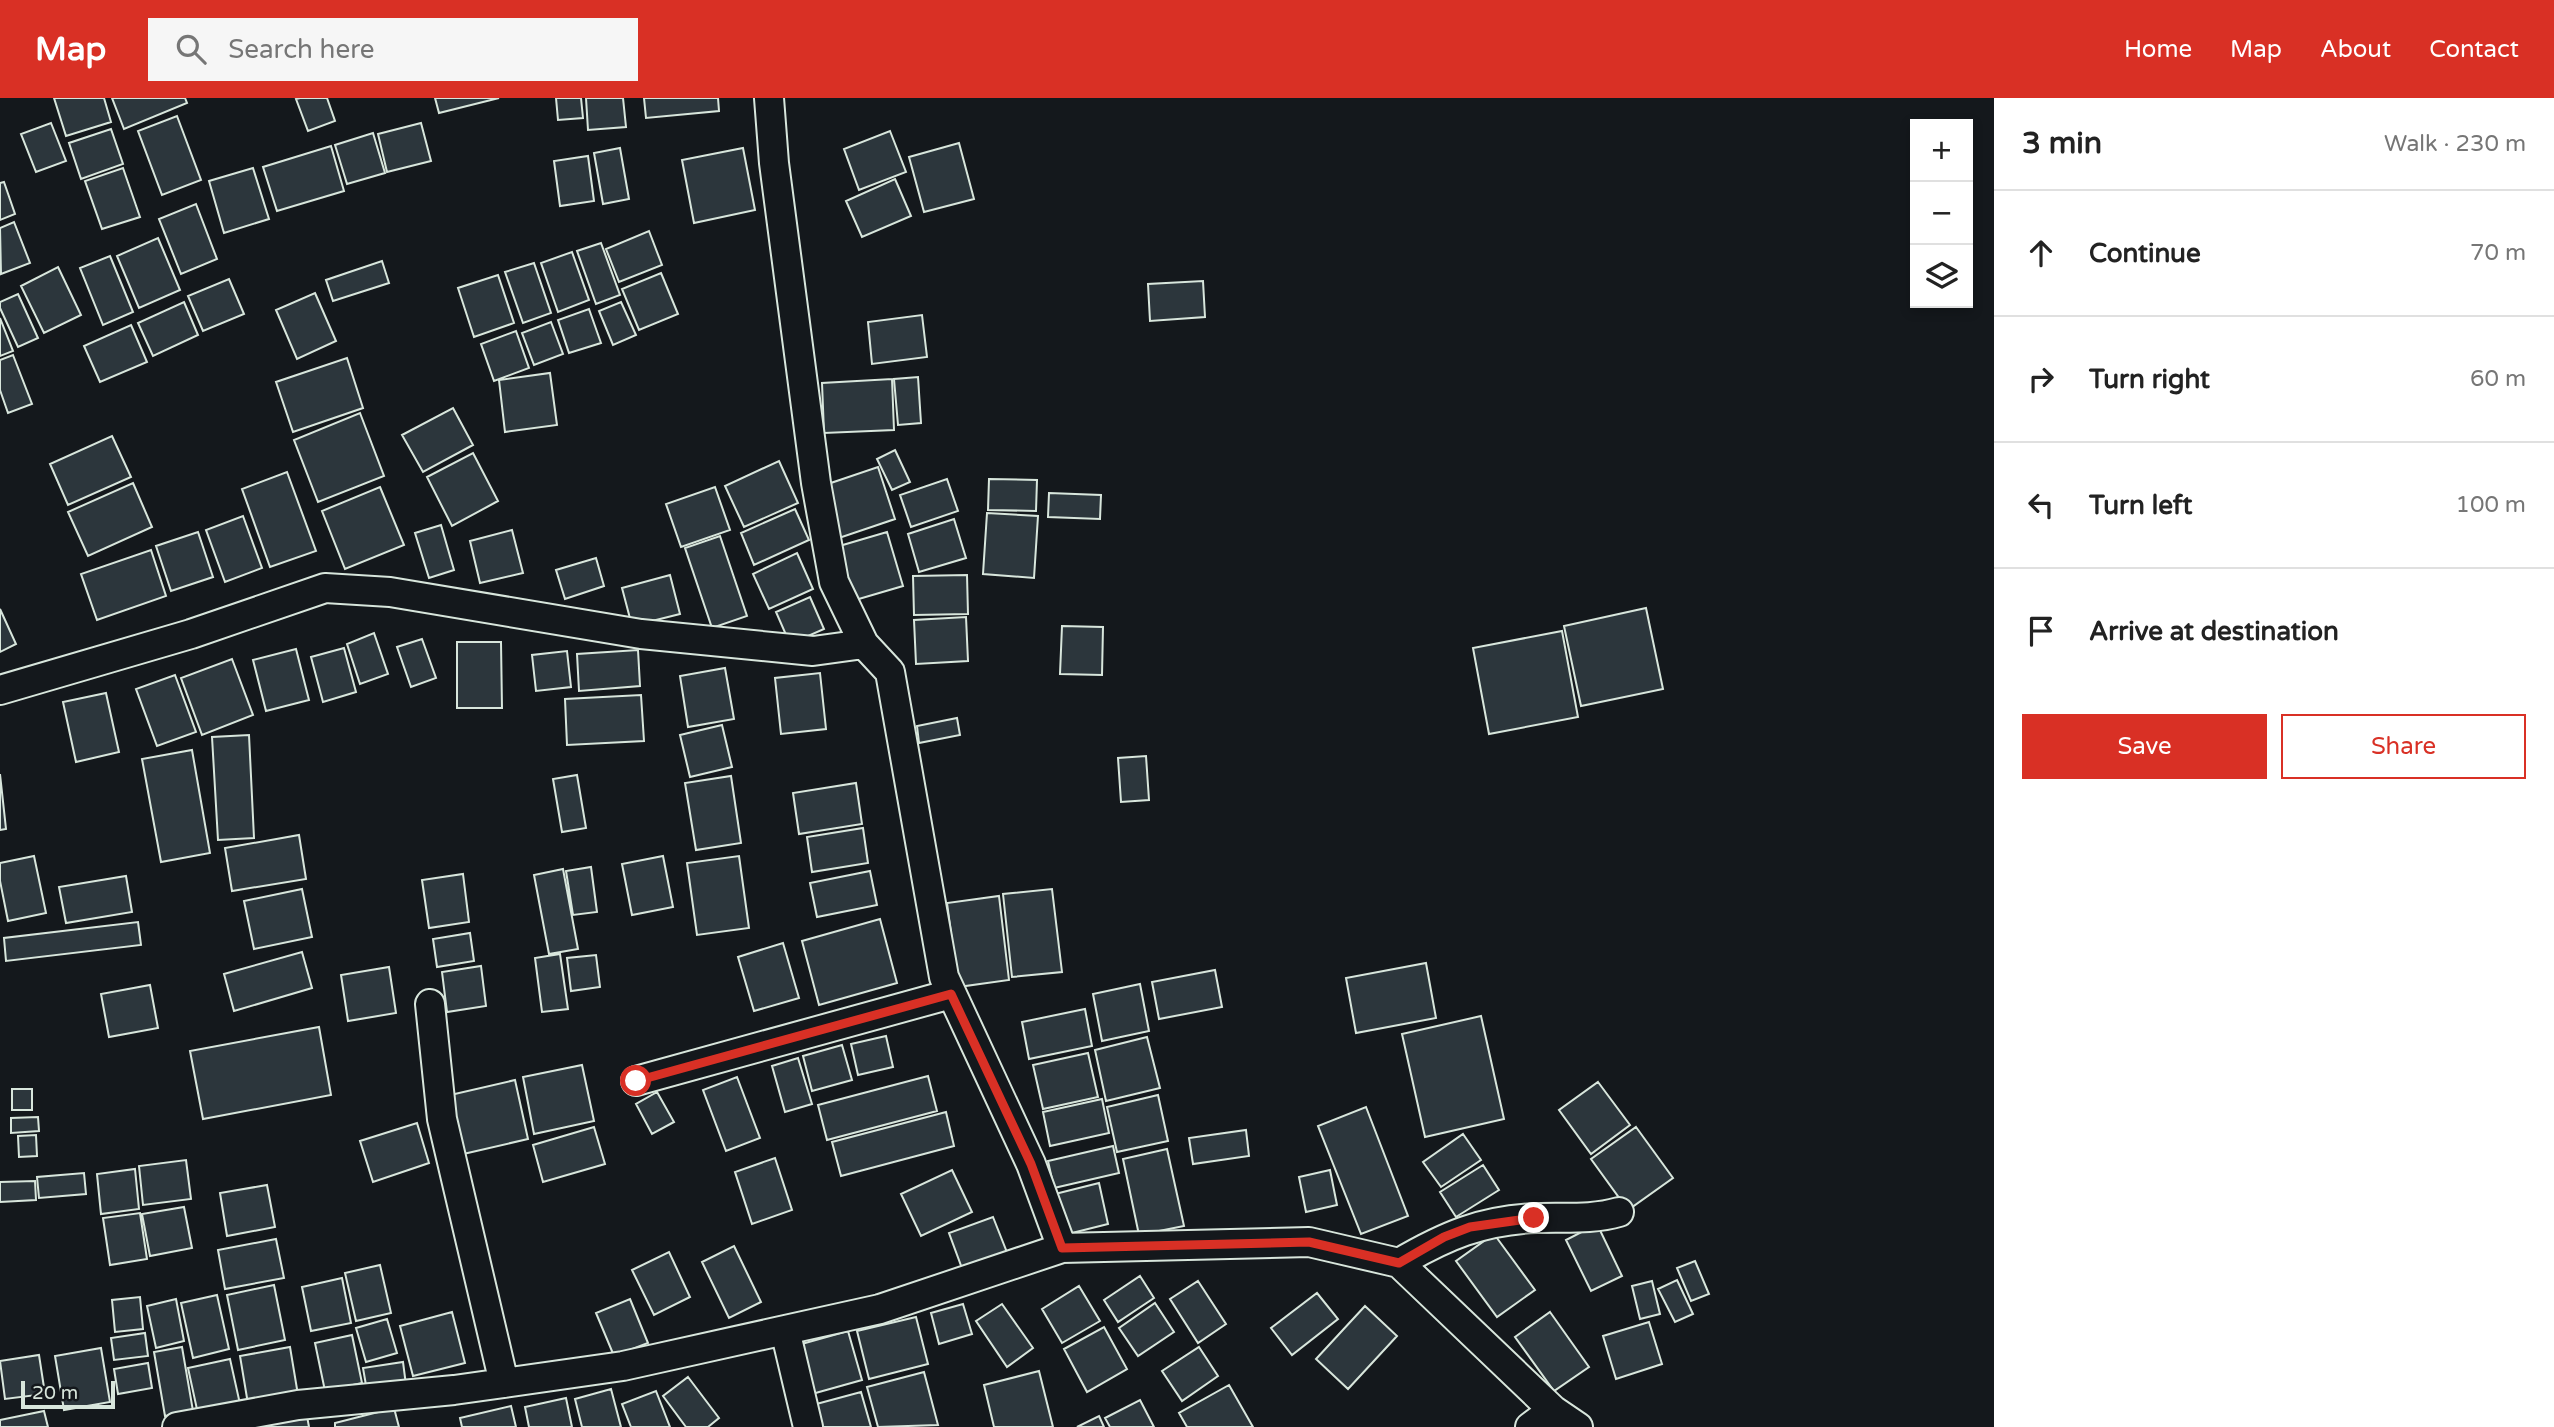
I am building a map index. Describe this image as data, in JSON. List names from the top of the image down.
{
  "scale_bar": "20 m",
  "page": {
    "header": "Map",
    "search": "Search here",
    "nav": [
      "Home",
      "Map",
      "About",
      "Contact"
    ],
    "heading": ["3 min", "Walk · 230 m"],
    "map_buttons": ["+", "−"],
    "list": [
      ["Continue", "70 m"],
      ["Turn right", "60 m"],
      ["Turn left", "100 m"],
      "Arrive at destination"
    ],
    "buttons": ["Save", "Share"],
    "scale": "20 m"
  }
}
